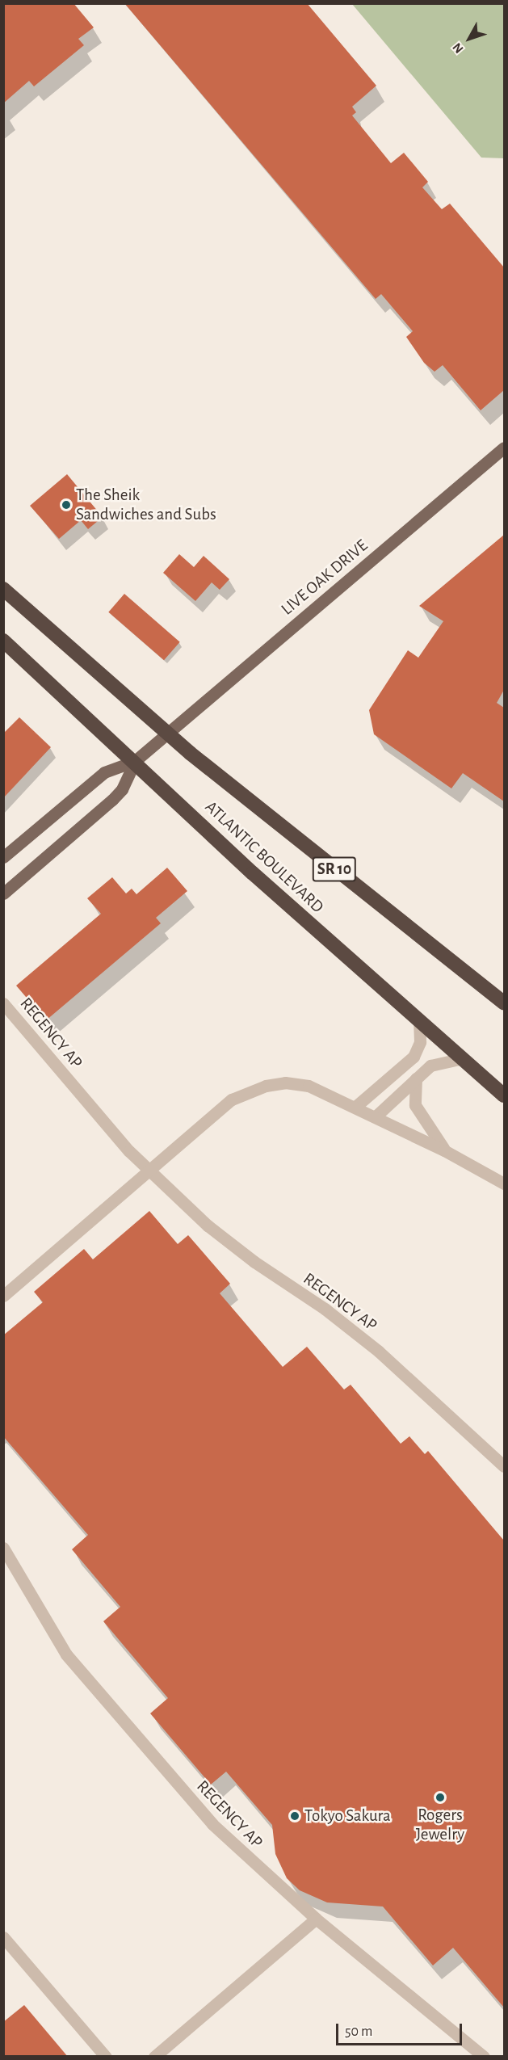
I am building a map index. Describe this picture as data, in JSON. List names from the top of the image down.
{
  "streets": {
    "highway": ["ATLANTIC BOULEVARD", "SR 10"],
    "main road": ["LIVE OAK DRIVE"],
    "street": ["REGENCY AP"]
  },
  "crossings": [
    ["LIVE OAK DRIVE", "ATLANTIC BOULEVARD"]
  ],
  "places": ["The Sheik Sandwiches and Subs", "Rogers Jewelry", "Tokyo Sakura"],
  "scale_bar": "50 m",
  "north": "bottom left"
}
